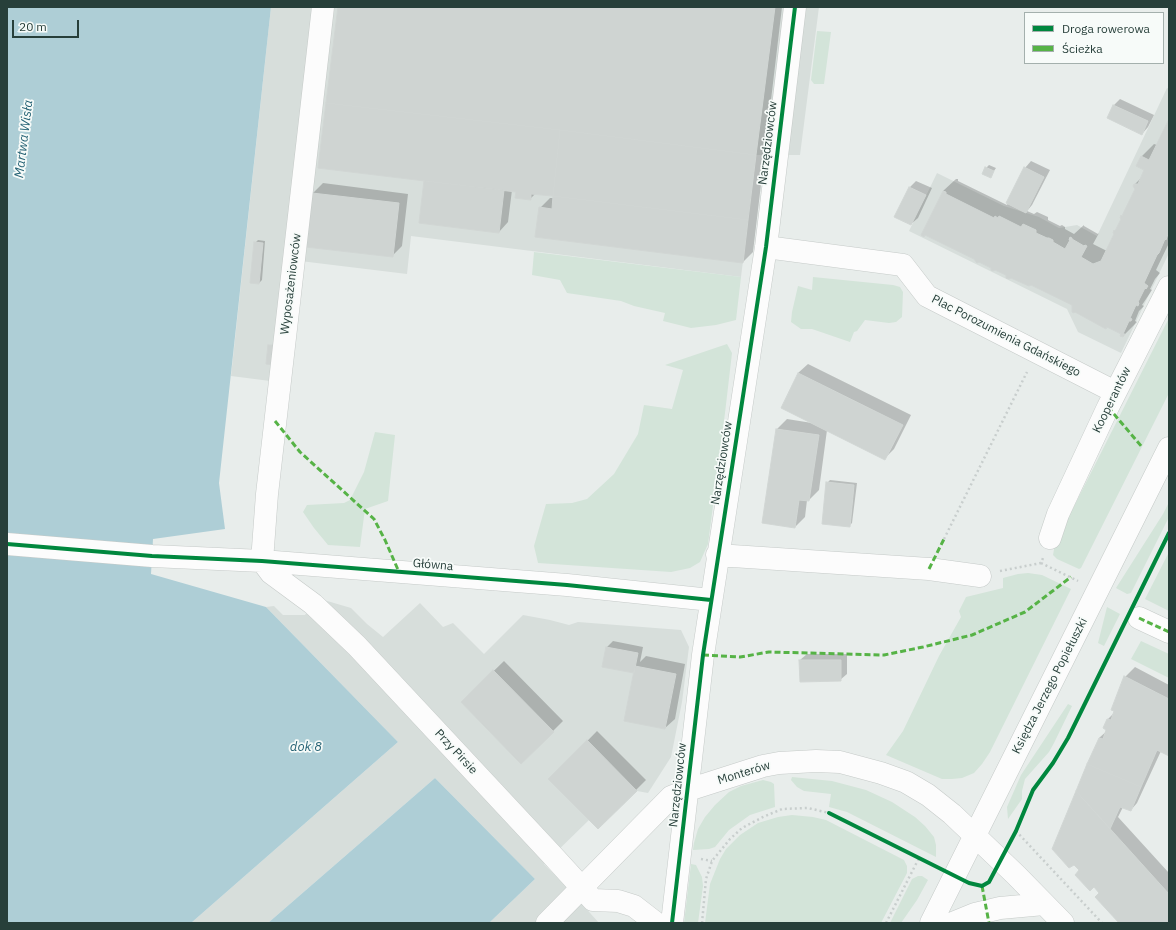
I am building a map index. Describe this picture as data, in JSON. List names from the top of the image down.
{
  "streets": {
    "street": [
      "Narzędziowców",
      "Wyposażeniowców",
      "Plac Porozumienia Gdańskiego",
      "Kooperantów",
      "Główna",
      "Księdza Jerzego Popiełuszki",
      "Przy Pirsie",
      "Monterów"
    ]
  },
  "crossings": [
    ["Narzędziowców", "Plac Porozumienia Gdańskiego"],
    ["Narzędziowców", "Główna"],
    ["Narzędziowców", "Monterów"],
    ["Wyposażeniowców", "Główna"],
    ["Wyposażeniowców", "Przy Pirsie"],
    ["Plac Porozumienia Gdańskiego", "Kooperantów"],
    ["Główna", "Przy Pirsie"],
    ["Księdza Jerzego Popiełuszki", "Monterów"],
    ["Przy Pirsie", "Monterów"]
  ],
  "water": ["Martwa Wisła", "dok 8"],
  "legend": ["Droga rowerowa", "Ścieżka"],
  "scale_bar": "20 m"
}
